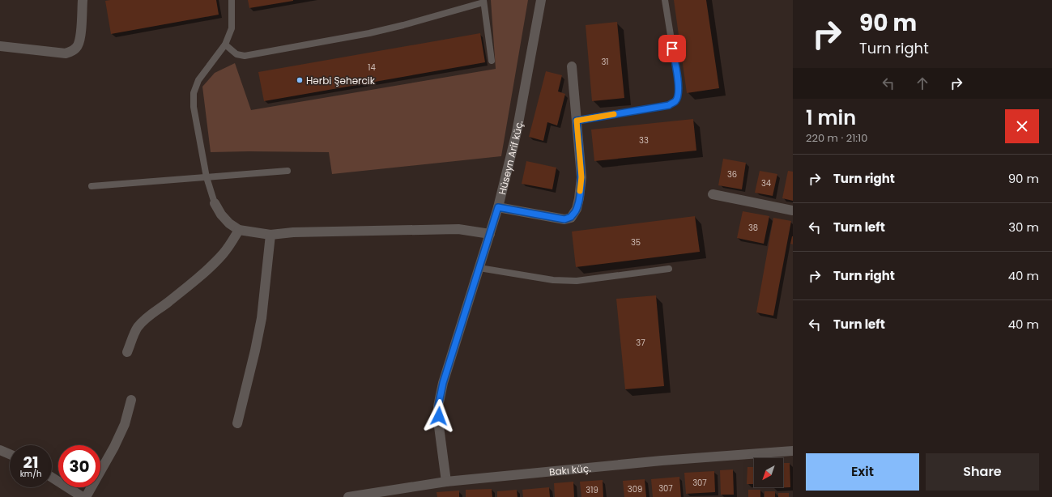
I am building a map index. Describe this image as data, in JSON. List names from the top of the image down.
{
  "streets": {
    "street": ["Hüseyn Arif küç.", "Bakı küç."]
  },
  "crossings": [
    ["Hüseyn Arif küç.", "Bakı küç."]
  ],
  "places": ["Hərbi Şəhərcik"],
  "house_numbers": [
    "31",
    "14",
    "33",
    "36",
    "34",
    "38",
    "35",
    "37",
    "307",
    "307",
    "309",
    "319"
  ],
  "north": "bottom left",
  "page": {
    "turn": ["90 m", "Turn right"],
    "heading": ["1 min", "220 m · 21:10"],
    "list": [
      {
        "name": "Turn right",
        "value": "90 m"
      },
      {
        "name": "Turn left",
        "value": "30 m"
      },
      {
        "name": "Turn right",
        "value": "40 m"
      },
      {
        "name": "Turn left",
        "value": "40 m"
      }
    ],
    "speed": "21 km/h",
    "limit": "30",
    "buttons": ["Exit", "Share"]
  }
}
